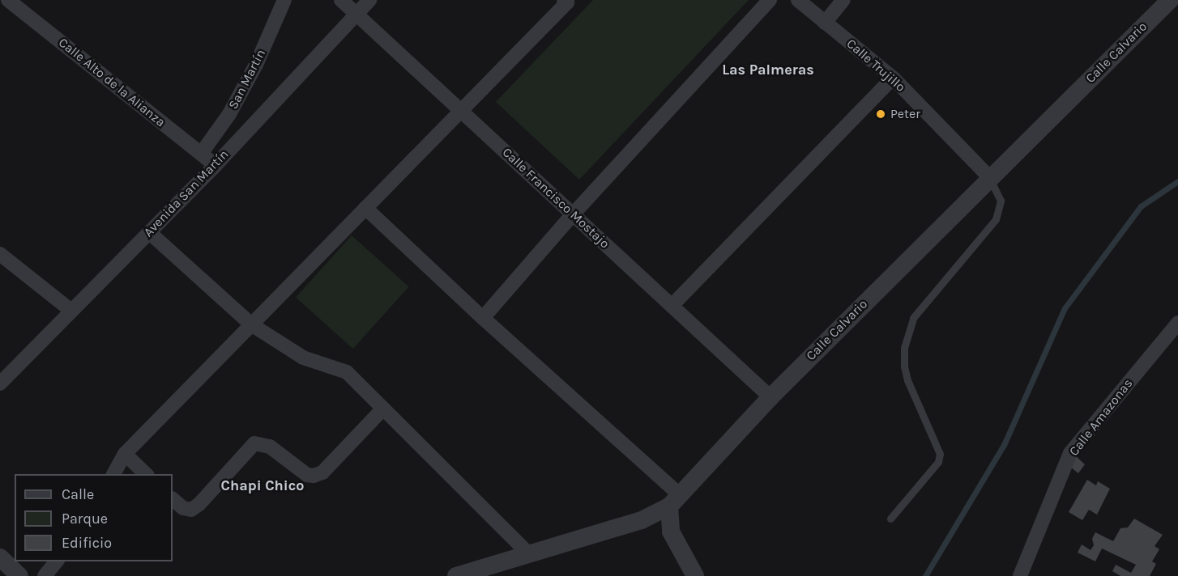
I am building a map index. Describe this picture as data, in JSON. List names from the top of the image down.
{
  "streets": {
    "street": [
      "Calle Calvario",
      "Calle Trujillo",
      "San Martín",
      "Calle Alto de la Alianza",
      "Avenida San Martín",
      "Calle Francisco Mostajo",
      "Calle Amazonas"
    ]
  },
  "crossings": [
    ["Calle Calvario", "Calle Trujillo"],
    ["Calle Calvario", "Calle Francisco Mostajo"],
    ["San Martín", "Calle Alto de la Alianza"],
    ["Calle Alto de la Alianza", "Avenida San Martín"],
    ["Avenida San Martín", "Calle Francisco Mostajo"]
  ],
  "districts": ["Las Palmeras", "Chapi Chico"],
  "places": ["Peter"],
  "legend": ["Calle", "Parque", "Edificio"]
}
